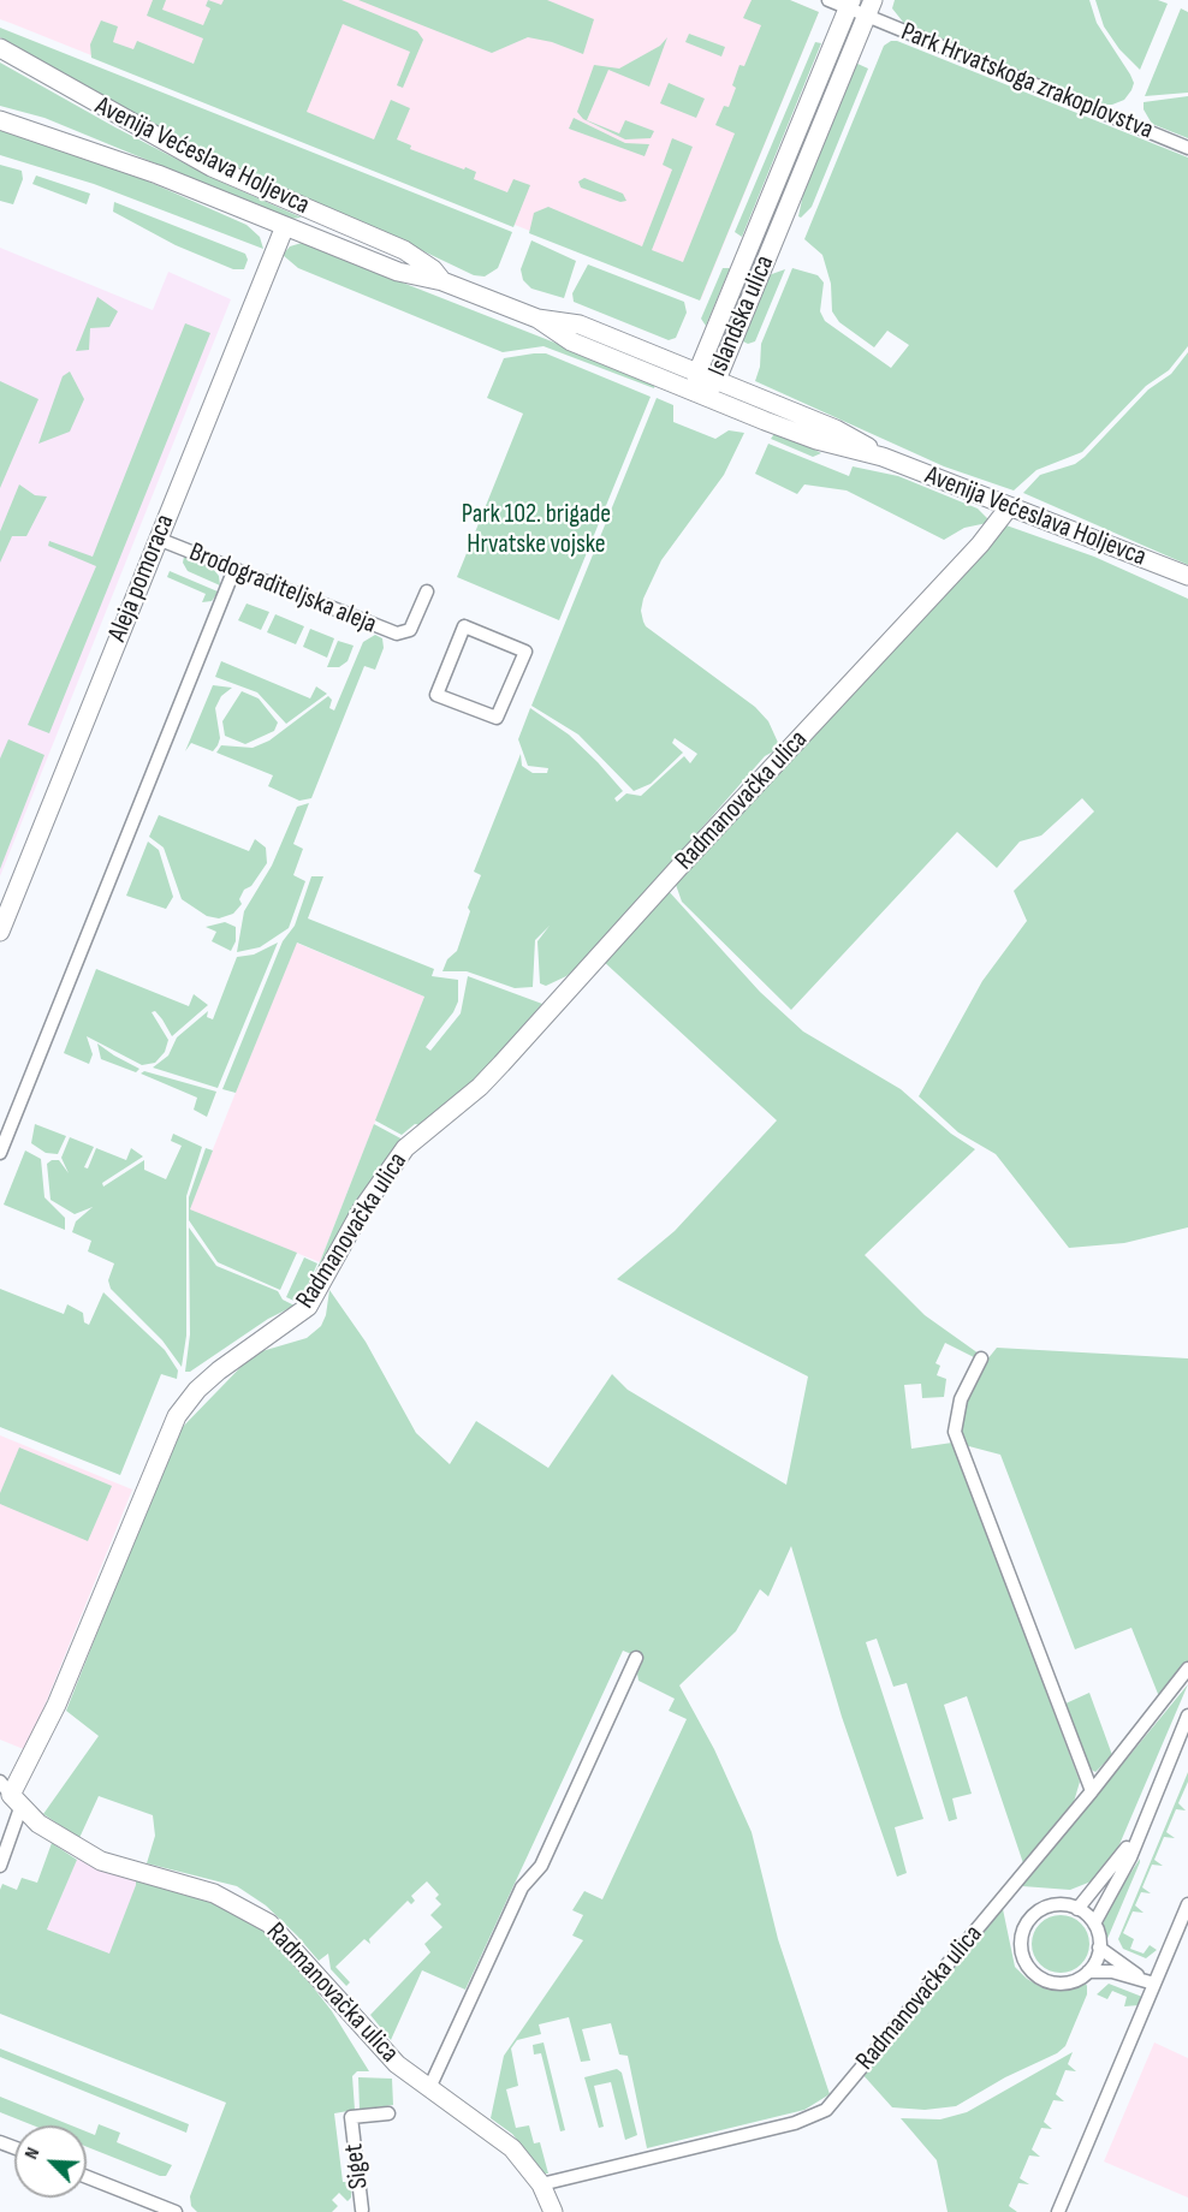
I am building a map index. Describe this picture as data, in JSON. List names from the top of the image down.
{
  "streets": {
    "street": [
      "Park Hrvatskoga zrakoplovstva",
      "Avenija Većeslava Holjevca",
      "Islandska ulica",
      "Aleja pomoraca",
      "Brodograditeljska aleja",
      "Radmanovačka ulica",
      "Siget"
    ]
  },
  "crossings": [
    ["Park Hrvatskoga zrakoplovstva", "Islandska ulica"],
    ["Avenija Većeslava Holjevca", "Islandska ulica"],
    ["Avenija Većeslava Holjevca", "Aleja pomoraca"],
    ["Avenija Većeslava Holjevca", "Radmanovačka ulica"],
    ["Aleja pomoraca", "Brodograditeljska aleja"]
  ],
  "parks": ["Park 102. brigade Hrvatske vojske"],
  "north": "top left"
}
